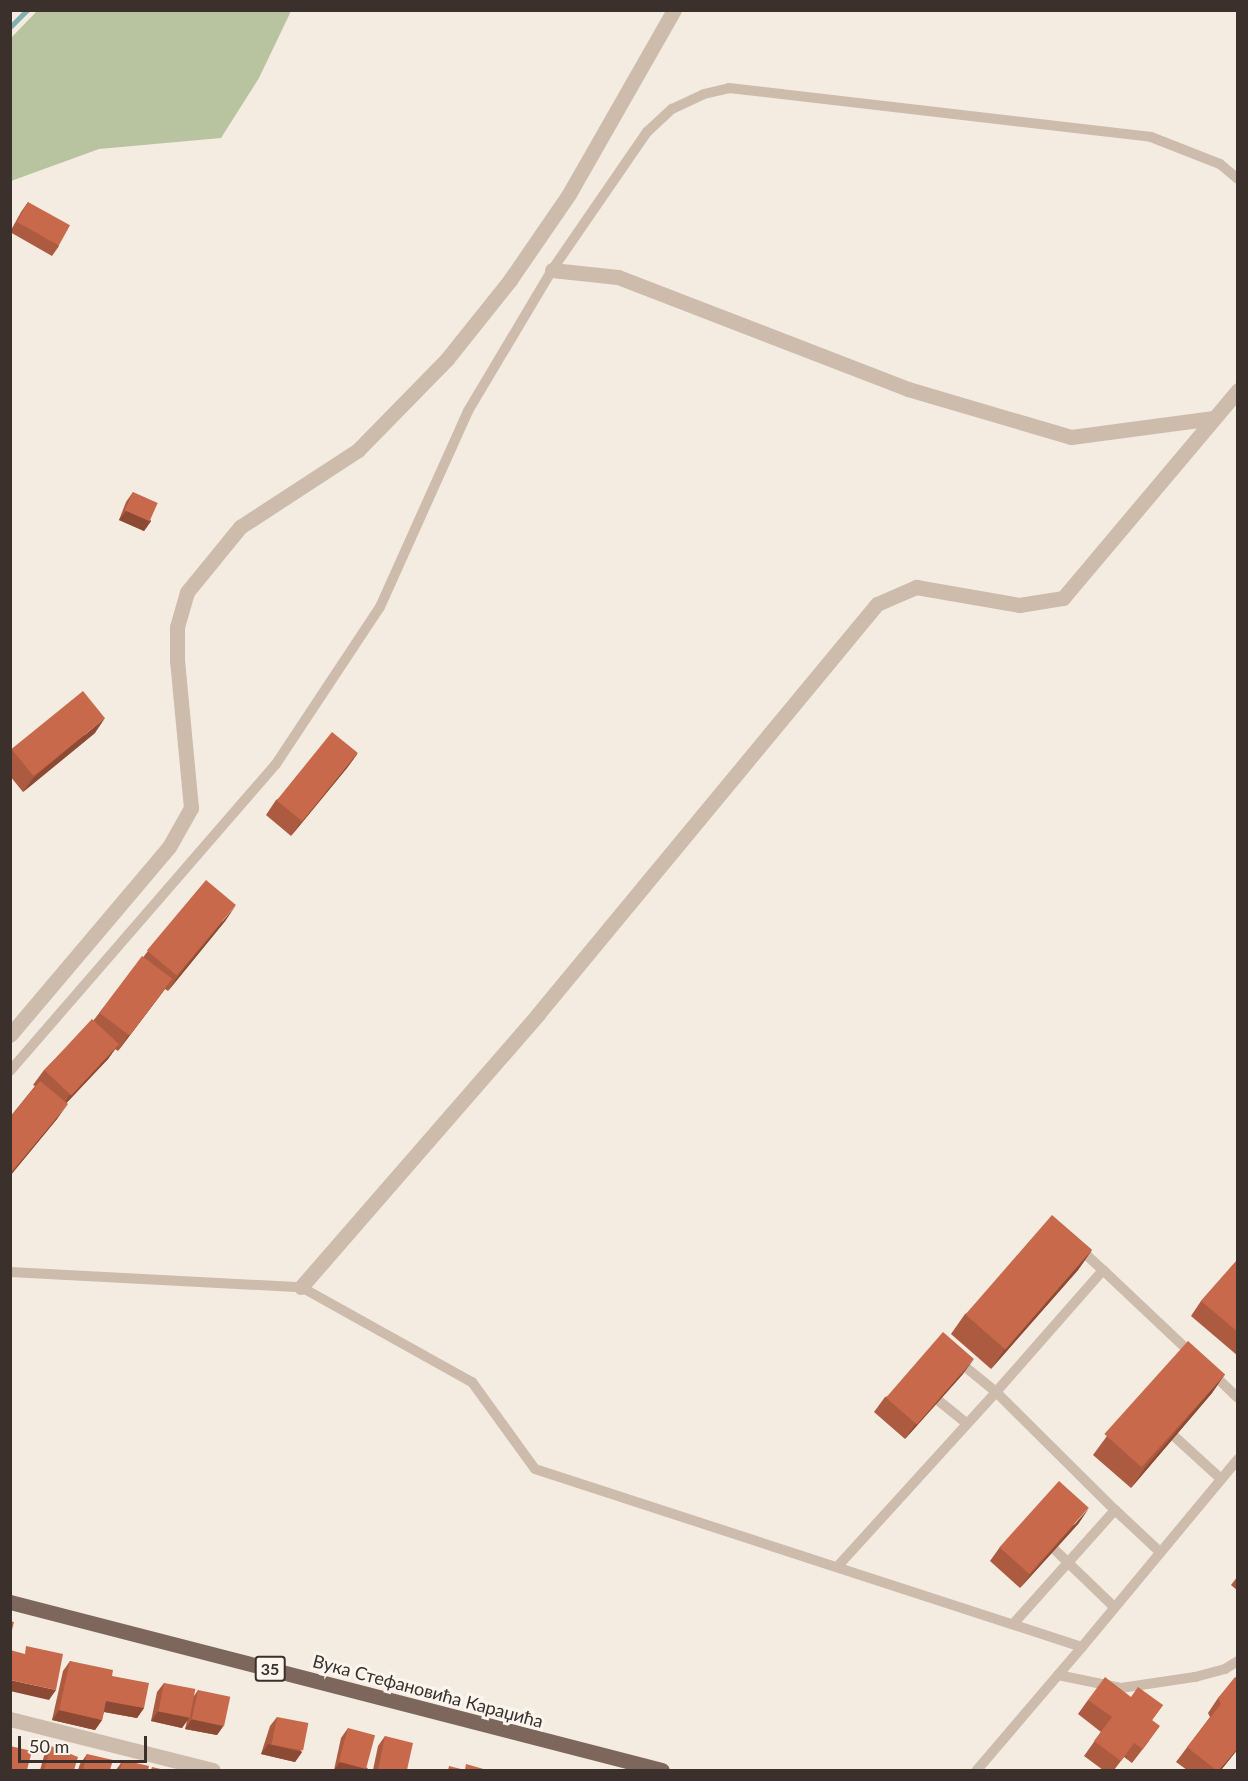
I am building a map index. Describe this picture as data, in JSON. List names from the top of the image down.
{
  "streets": {
    "main road": ["35", "Вука Стефановића Караџића"]
  },
  "scale_bar": "50 m"
}
